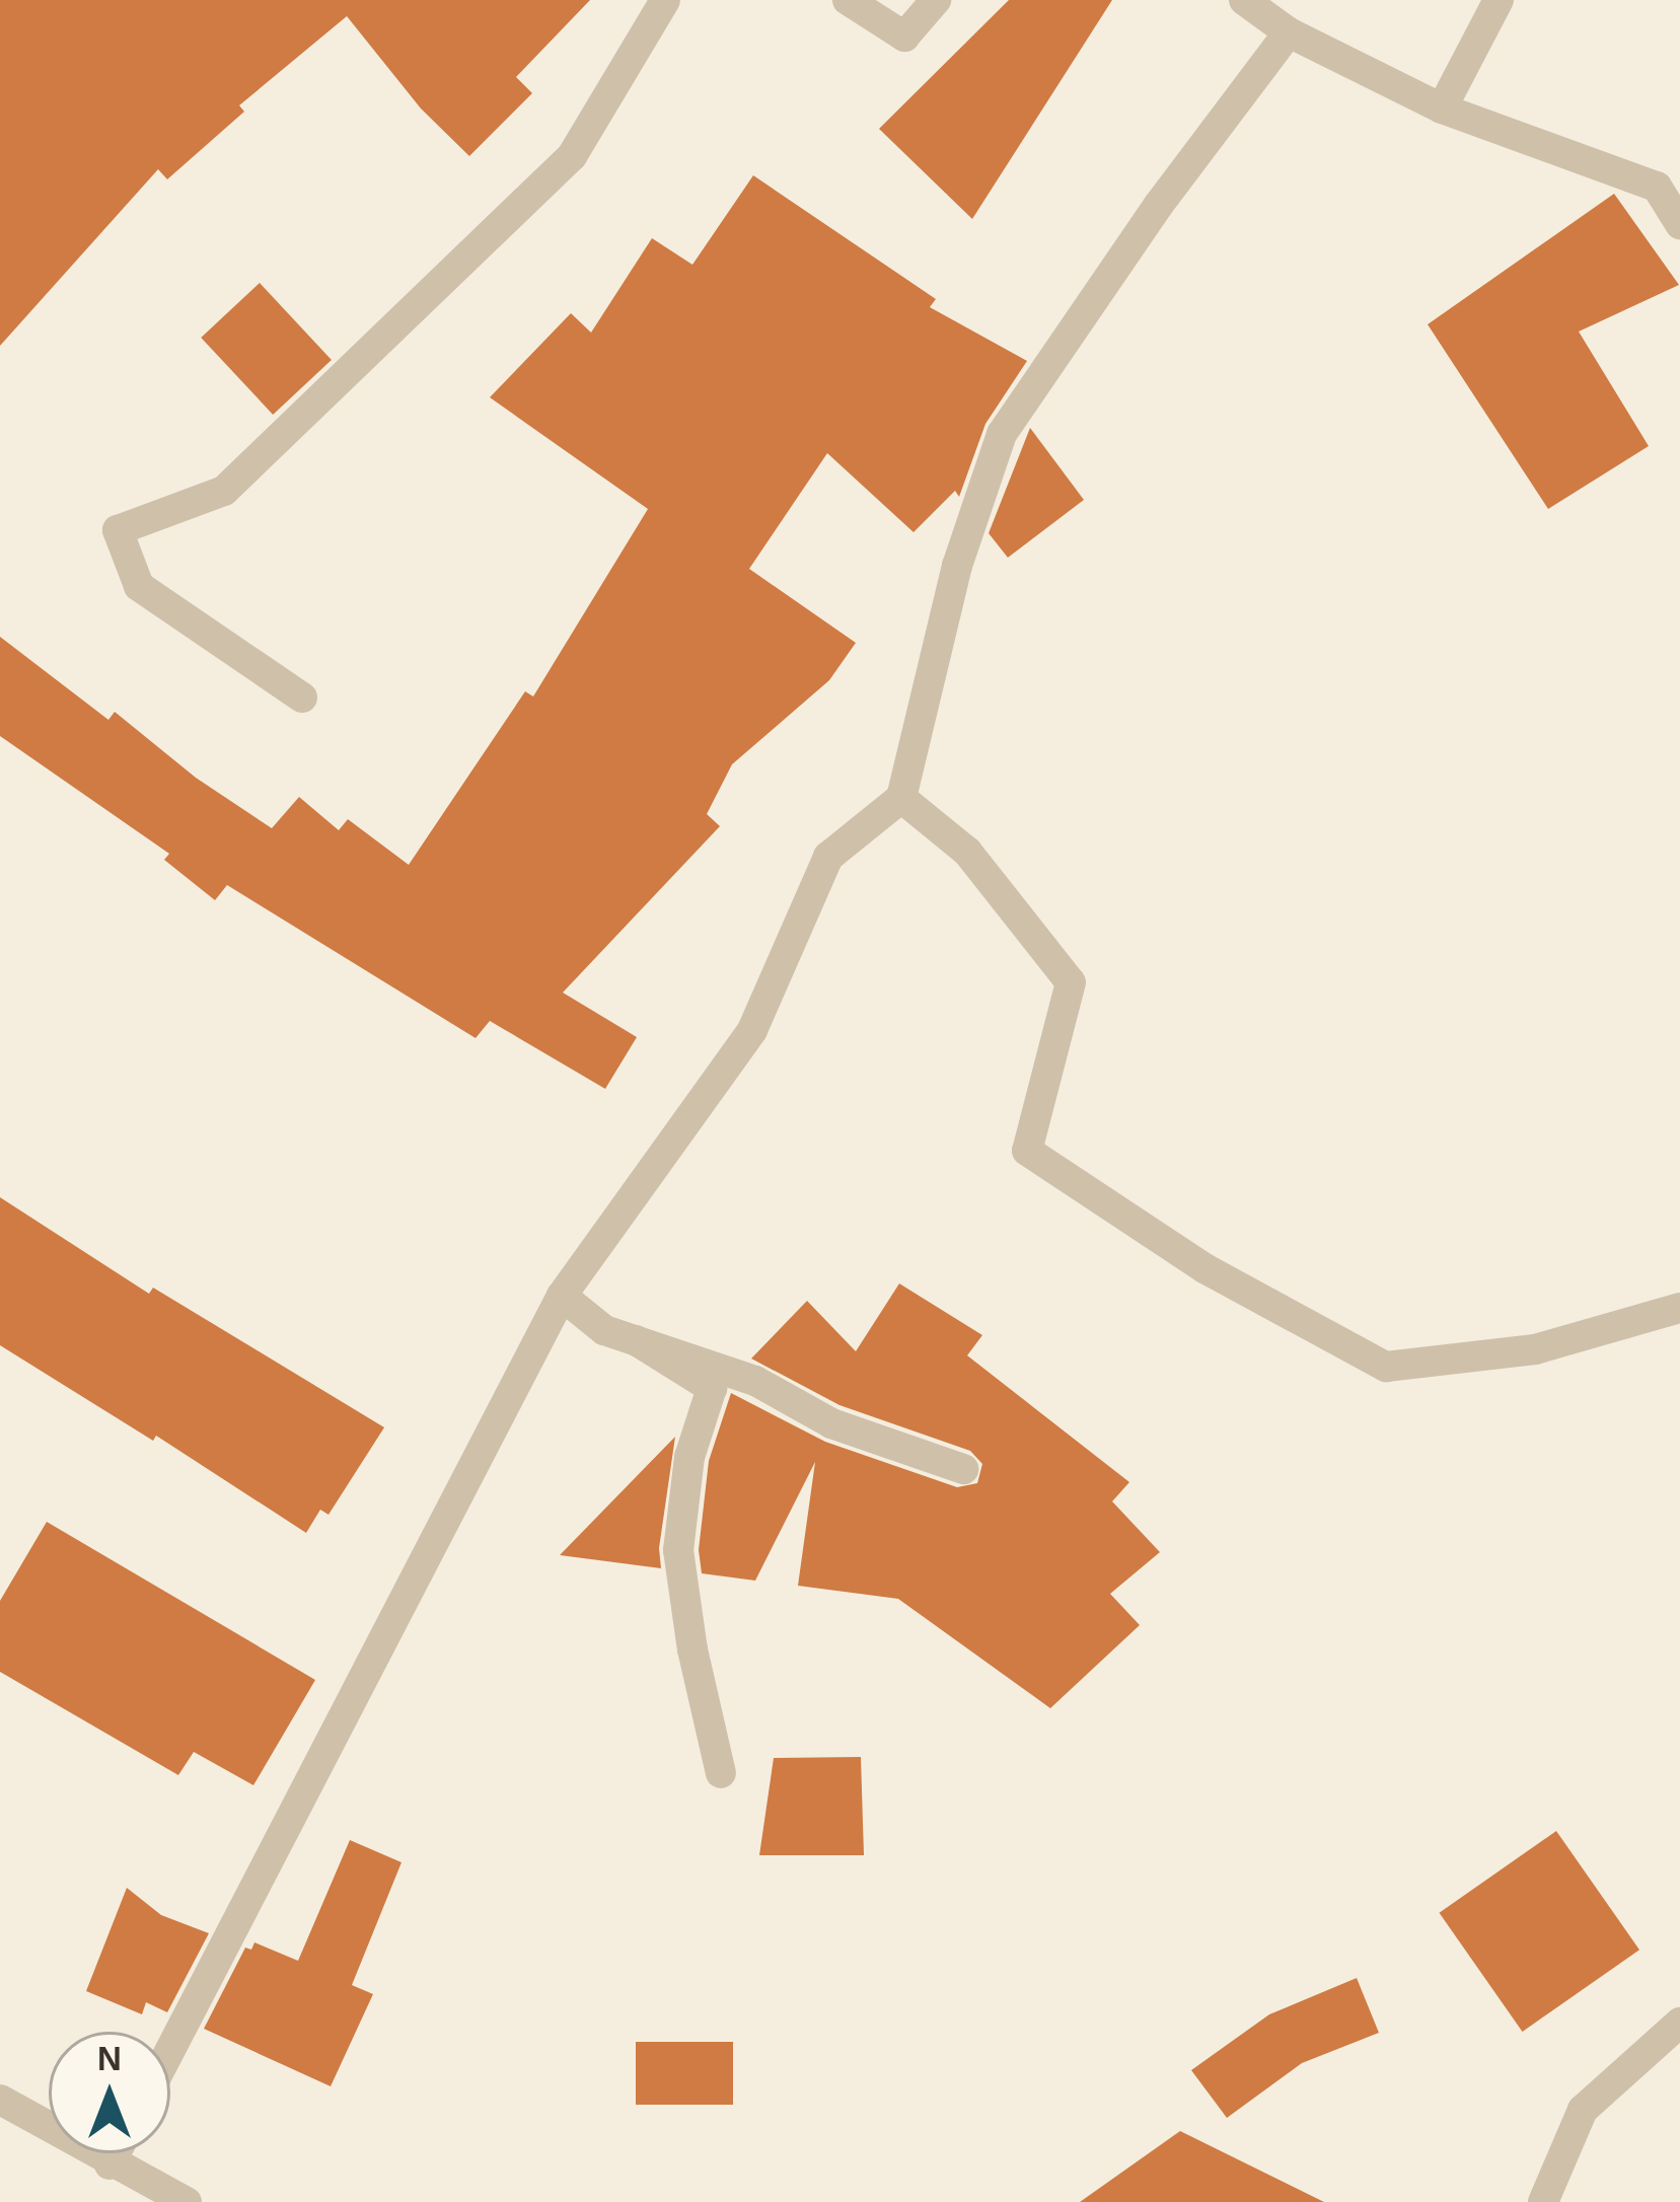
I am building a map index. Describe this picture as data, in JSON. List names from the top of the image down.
{
  "north": "top"
}
